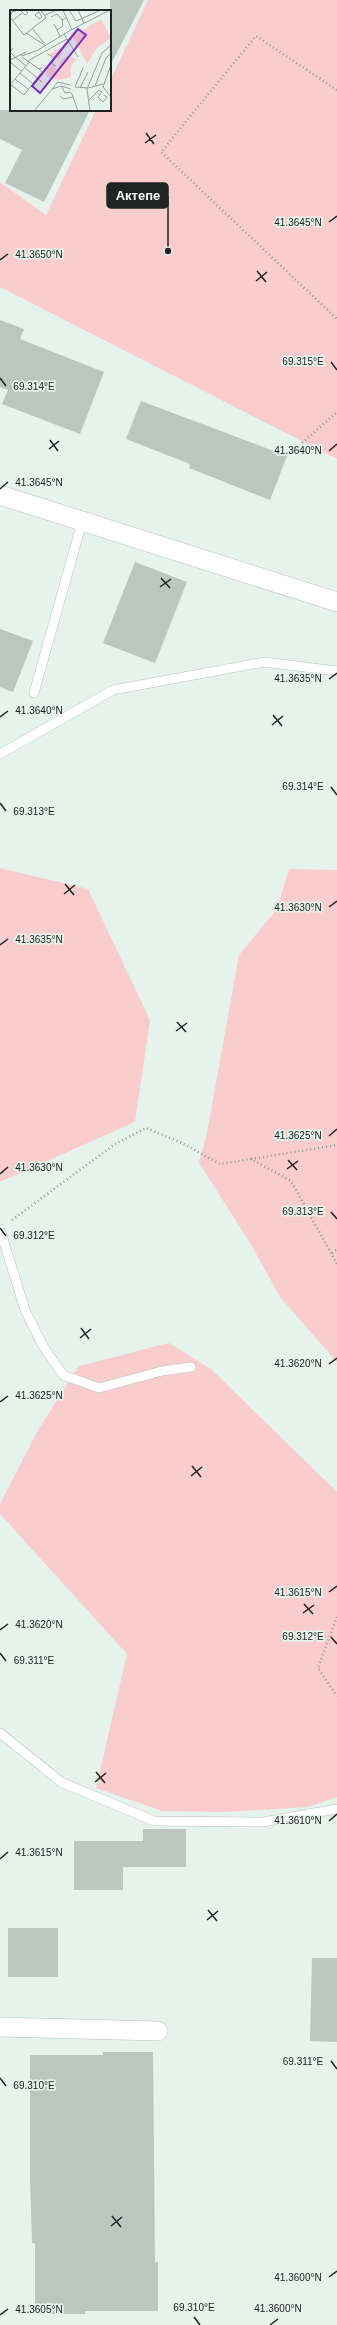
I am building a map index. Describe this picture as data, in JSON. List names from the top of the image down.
{
  "places": ["Актепе"],
  "coordinates": [
    "41.3645°N",
    "41.3650°N",
    "69.315°E",
    "69.314°E",
    "41.3640°N",
    "41.3635°N",
    "69.313°E",
    "41.3630°N",
    "41.3625°N",
    "69.312°E",
    "41.3620°N",
    "41.3615°N",
    "69.311°E",
    "41.3610°N",
    "69.310°E",
    "41.3600°N",
    "41.3605°N"
  ]
}
